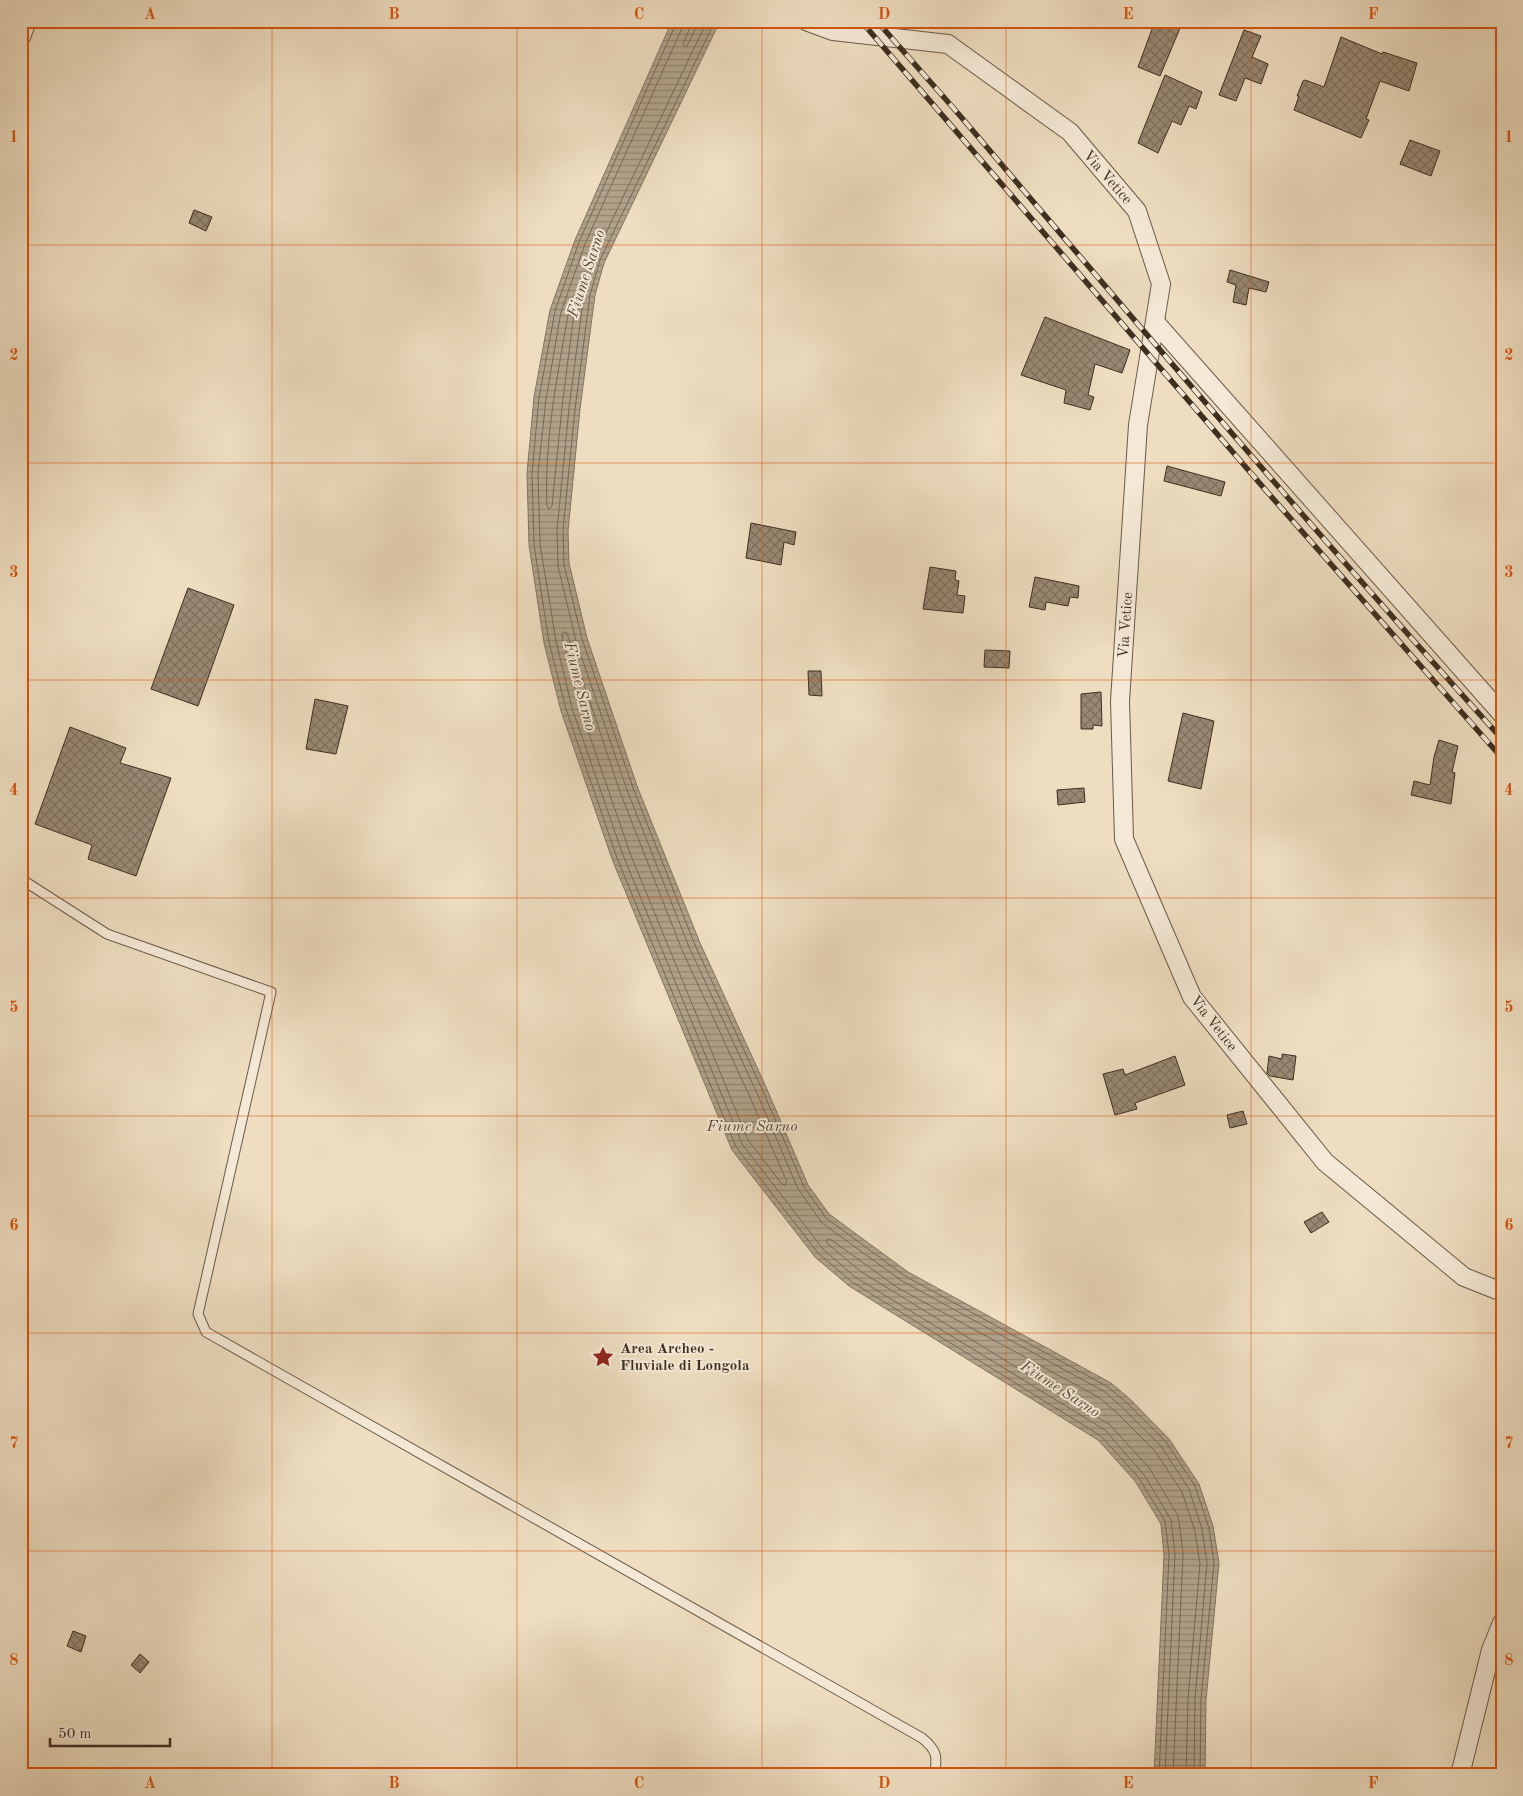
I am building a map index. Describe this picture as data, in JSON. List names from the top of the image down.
{
  "streets": {
    "street": ["Via Vetice"]
  },
  "water": ["Fiume Sarno"],
  "places": {
    "place": ["Area Archeo - Fluviale di Longola"]
  },
  "scale_bar": "50 m",
  "grid": {
    "columns": [
      "A",
      "B",
      "C",
      "D",
      "E",
      "F"
    ],
    "rows": [
      "1",
      "2",
      "3",
      "4",
      "5",
      "6",
      "7",
      "8"
    ]
  }
}
